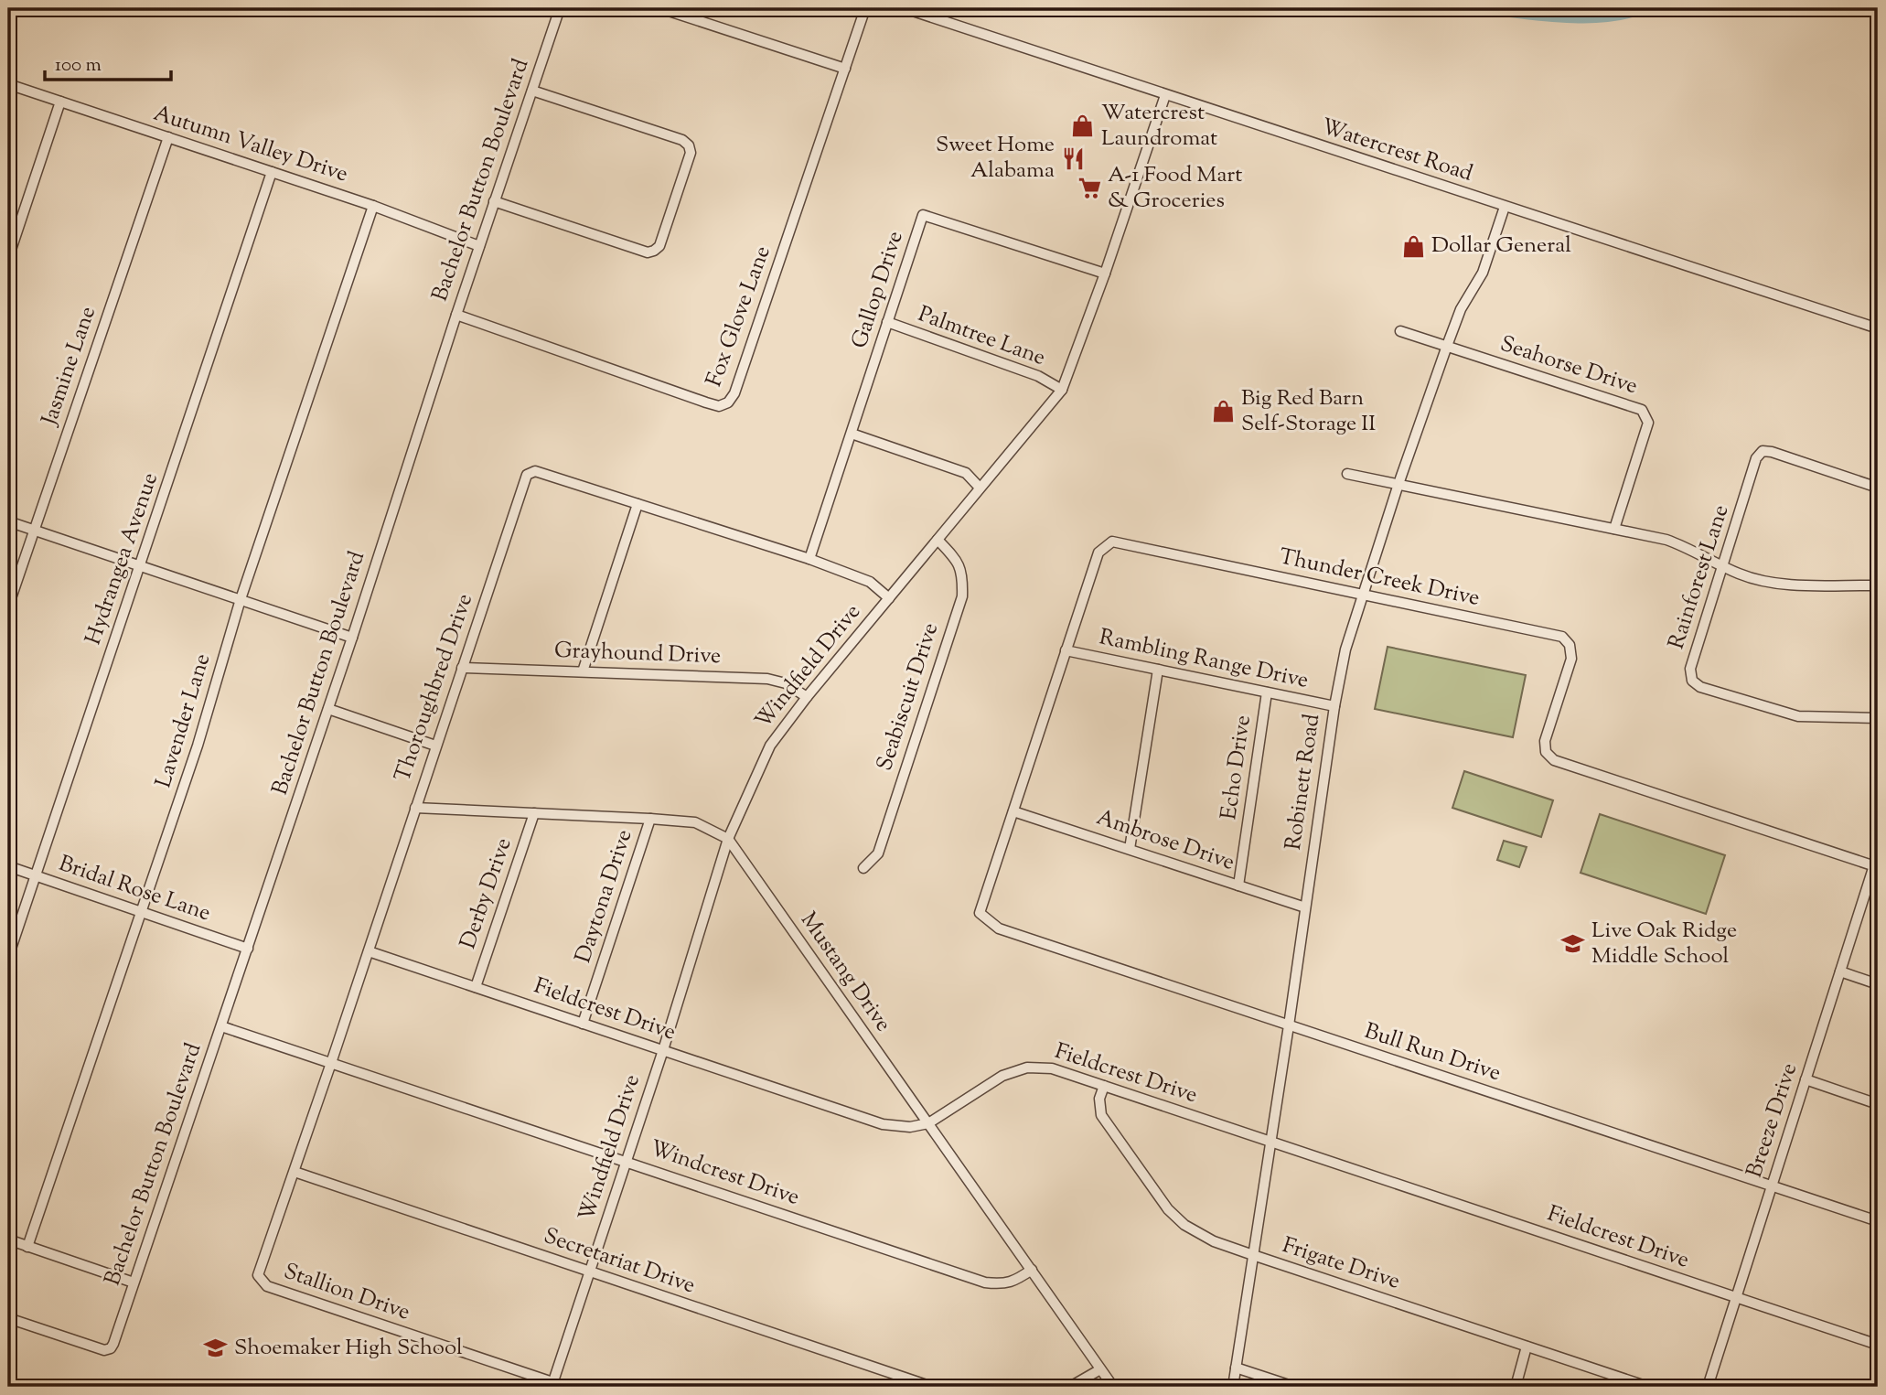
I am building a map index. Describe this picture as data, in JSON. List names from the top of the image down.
{
  "streets": {
    "street": [
      "Autumn Valley Drive",
      "Watercrest Road",
      "Bachelor Button Boulevard",
      "Gallop Drive",
      "Fox Glove Lane",
      "Palmtree Lane",
      "Jasmine Lane",
      "Seahorse Drive",
      "Hydrangea Avenue",
      "Rainforest Lane",
      "Thunder Creek Drive",
      "Grayhound Drive",
      "Rambling Range Drive",
      "Windfield Drive",
      "Thoroughbred Drive",
      "Seabiscuit Drive",
      "Lavender Lane",
      "Echo Drive",
      "Robinett Road",
      "Ambrose Drive",
      "Bridal Rose Lane",
      "Derby Drive",
      "Daytona Drive",
      "Mustang Drive",
      "Fieldcrest Drive",
      "Bull Run Drive",
      "Breeze Drive",
      "Windcrest Drive",
      "Secretariat Drive",
      "Frigate Drive",
      "Stallion Drive"
    ]
  },
  "crossings": [
    ["Autumn Valley Drive", "Bachelor Button Boulevard"],
    ["Autumn Valley Drive", "Jasmine Lane"],
    ["Autumn Valley Drive", "Hydrangea Avenue"],
    ["Autumn Valley Drive", "Lavender Lane"],
    ["Watercrest Road", "Windfield Drive"],
    ["Watercrest Road", "Robinett Road"],
    ["Bachelor Button Boulevard", "Fox Glove Lane"],
    ["Bachelor Button Boulevard", "Bridal Rose Lane"],
    ["Bachelor Button Boulevard", "Windcrest Drive"],
    ["Gallop Drive", "Palmtree Lane"],
    ["Gallop Drive", "Windfield Drive"],
    ["Gallop Drive", "Thoroughbred Drive"],
    ["Palmtree Lane", "Windfield Drive"],
    ["Seahorse Drive", "Robinett Road"],
    ["Hydrangea Avenue", "Bridal Rose Lane"],
    ["Thunder Creek Drive", "Rambling Range Drive"],
    ["Thunder Creek Drive", "Robinett Road"],
    ["Thunder Creek Drive", "Ambrose Drive"],
    ["Thunder Creek Drive", "Bull Run Drive"],
    ["Thunder Creek Drive", "Breeze Drive"],
    ["Grayhound Drive", "Windfield Drive"],
    ["Grayhound Drive", "Thoroughbred Drive"],
    ["Rambling Range Drive", "Echo Drive"],
    ["Rambling Range Drive", "Robinett Road"],
    ["Windfield Drive", "Thoroughbred Drive"],
    ["Windfield Drive", "Seabiscuit Drive"],
    ["Windfield Drive", "Mustang Drive"],
    ["Windfield Drive", "Fieldcrest Drive"],
    ["Windfield Drive", "Windcrest Drive"],
    ["Windfield Drive", "Secretariat Drive"],
    ["Windfield Drive", "Stallion Drive"],
    ["Thoroughbred Drive", "Mustang Drive"],
    ["Thoroughbred Drive", "Fieldcrest Drive"],
    ["Thoroughbred Drive", "Windcrest Drive"],
    ["Thoroughbred Drive", "Secretariat Drive"],
    ["Thoroughbred Drive", "Stallion Drive"],
    ["Lavender Lane", "Bridal Rose Lane"],
    ["Echo Drive", "Ambrose Drive"],
    ["Robinett Road", "Ambrose Drive"],
    ["Robinett Road", "Fieldcrest Drive"],
    ["Robinett Road", "Bull Run Drive"],
    ["Robinett Road", "Frigate Drive"],
    ["Derby Drive", "Mustang Drive"],
    ["Derby Drive", "Fieldcrest Drive"],
    ["Daytona Drive", "Mustang Drive"],
    ["Daytona Drive", "Fieldcrest Drive"],
    ["Mustang Drive", "Fieldcrest Drive"],
    ["Mustang Drive", "Windcrest Drive"],
    ["Fieldcrest Drive", "Breeze Drive"],
    ["Fieldcrest Drive", "Frigate Drive"],
    ["Bull Run Drive", "Breeze Drive"]
  ],
  "places": {
    "shop": ["Watercrest Laundromat", "Dollar General", "Big Red Barn Self-Storage II"],
    "restaurant": ["Sweet Home Alabama"],
    "supermarket": ["A-1 Food Mart & Groceries"],
    "school or university": ["Live Oak Ridge Middle School", "Shoemaker High School"]
  },
  "scale_bar": "100 m"
}
